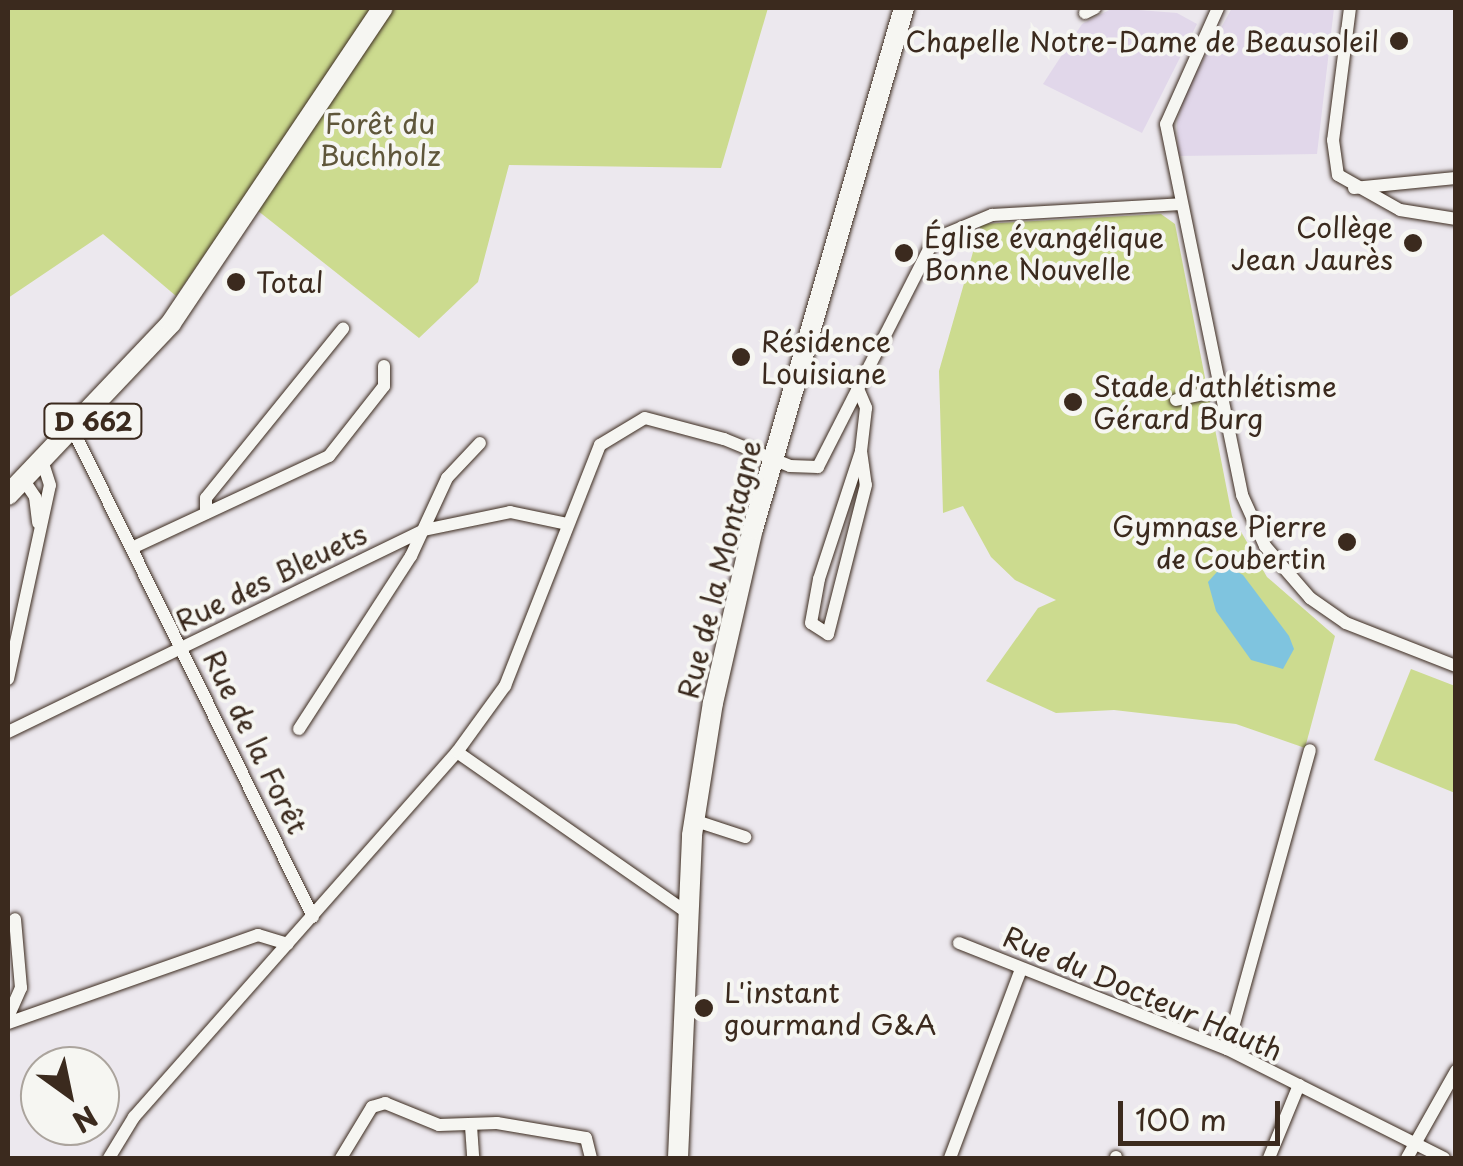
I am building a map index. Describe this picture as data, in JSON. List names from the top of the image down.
{
  "streets": {
    "main road": ["D 662", "Rue de la Montagne"],
    "street": ["Rue des Bleuets", "Rue de la Forêt", "Rue du Docteur Hauth"]
  },
  "crossings": [
    ["D 662", "Rue de la Forêt"],
    ["Rue des Bleuets", "Rue de la Forêt"]
  ],
  "parks": ["Forêt du Buchholz"],
  "places": [
    "Chapelle Notre-Dame de Beausoleil",
    "Collège Jean Jaurès",
    "Église évangélique Bonne Nouvelle",
    "Total",
    "Résidence Louisiane",
    "Stade d'athlétisme Gérard Burg",
    "Gymnase Pierre de Coubertin",
    "L'instant gourmand G&A"
  ],
  "scale_bar": "100 m",
  "north": "bottom right"
}
